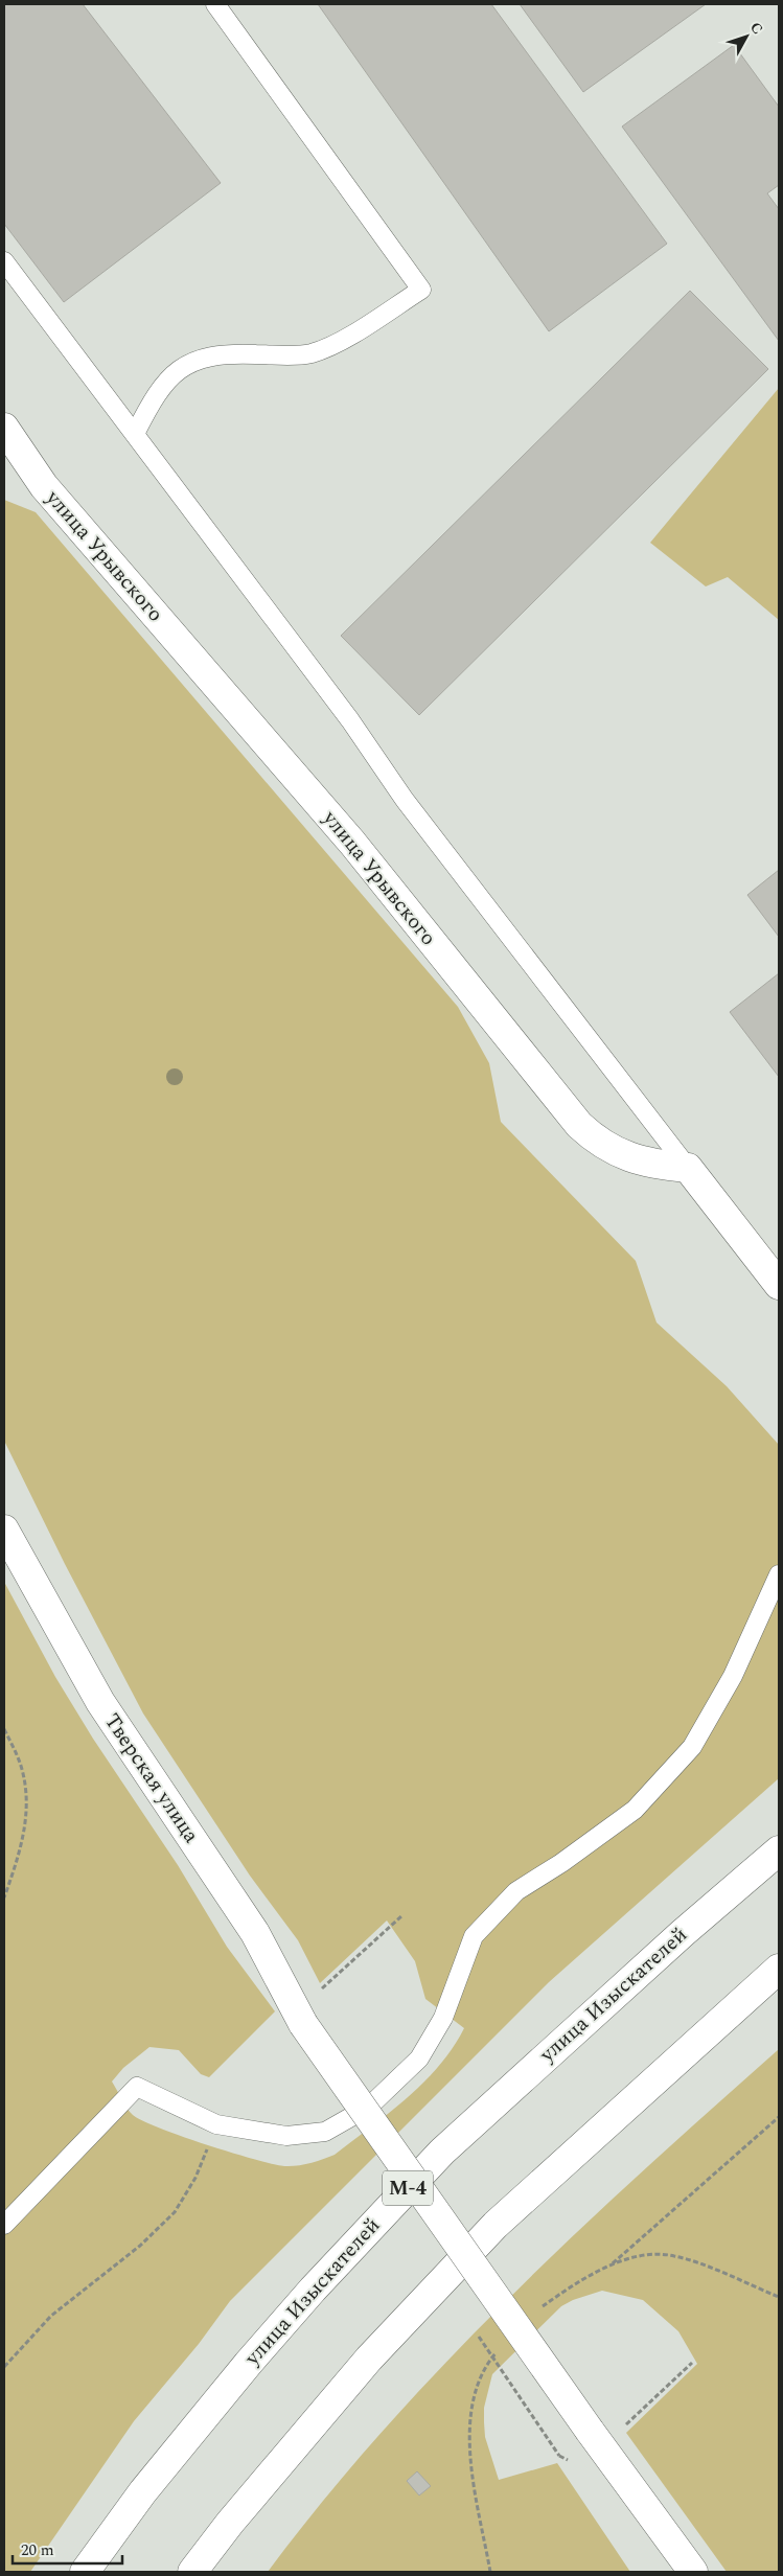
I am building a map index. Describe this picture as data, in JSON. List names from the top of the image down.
{
  "streets": {
    "main road": [
      "улица Урывского",
      "Тверская улица",
      "улица Изыскателей",
      "М-4"
    ]
  },
  "scale_bar": "20 m",
  "north": "top right"
}
